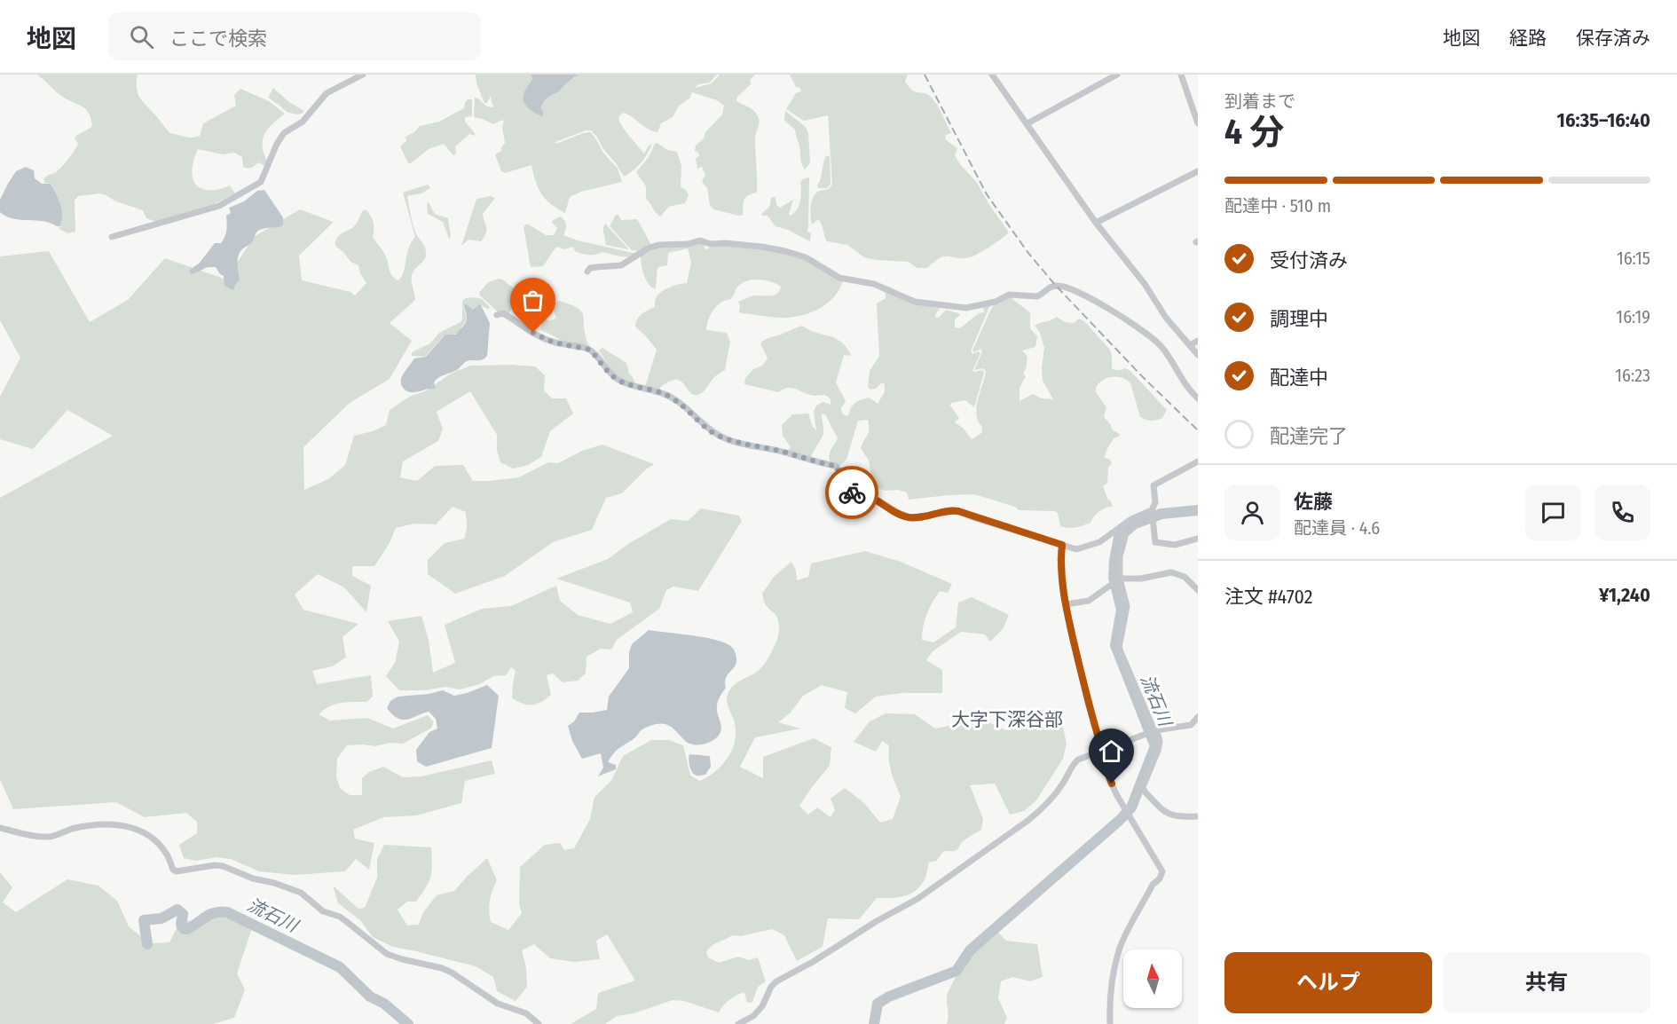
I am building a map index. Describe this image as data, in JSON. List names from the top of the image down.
{
  "districts": ["大字下深谷部"],
  "water": ["流石川"],
  "north": "top",
  "page": {
    "header": "地図",
    "search": "ここで検索",
    "nav": ["地図", "経路", "保存済み"],
    "heading": ["4 分", "到着まで", "16:35–16:40"],
    "panel": [
      "佐藤",
      "配達員 · 4.6",
      "注文 #4702",
      "¥1,240"
    ],
    "bar": "配達中 · 510 m",
    "list": [
      ["受付済み", "16:15"],
      ["調理中", "16:19"],
      ["配達中", "16:23"],
      "配達完了"
    ],
    "buttons": ["ヘルプ", "共有"]
  }
}
